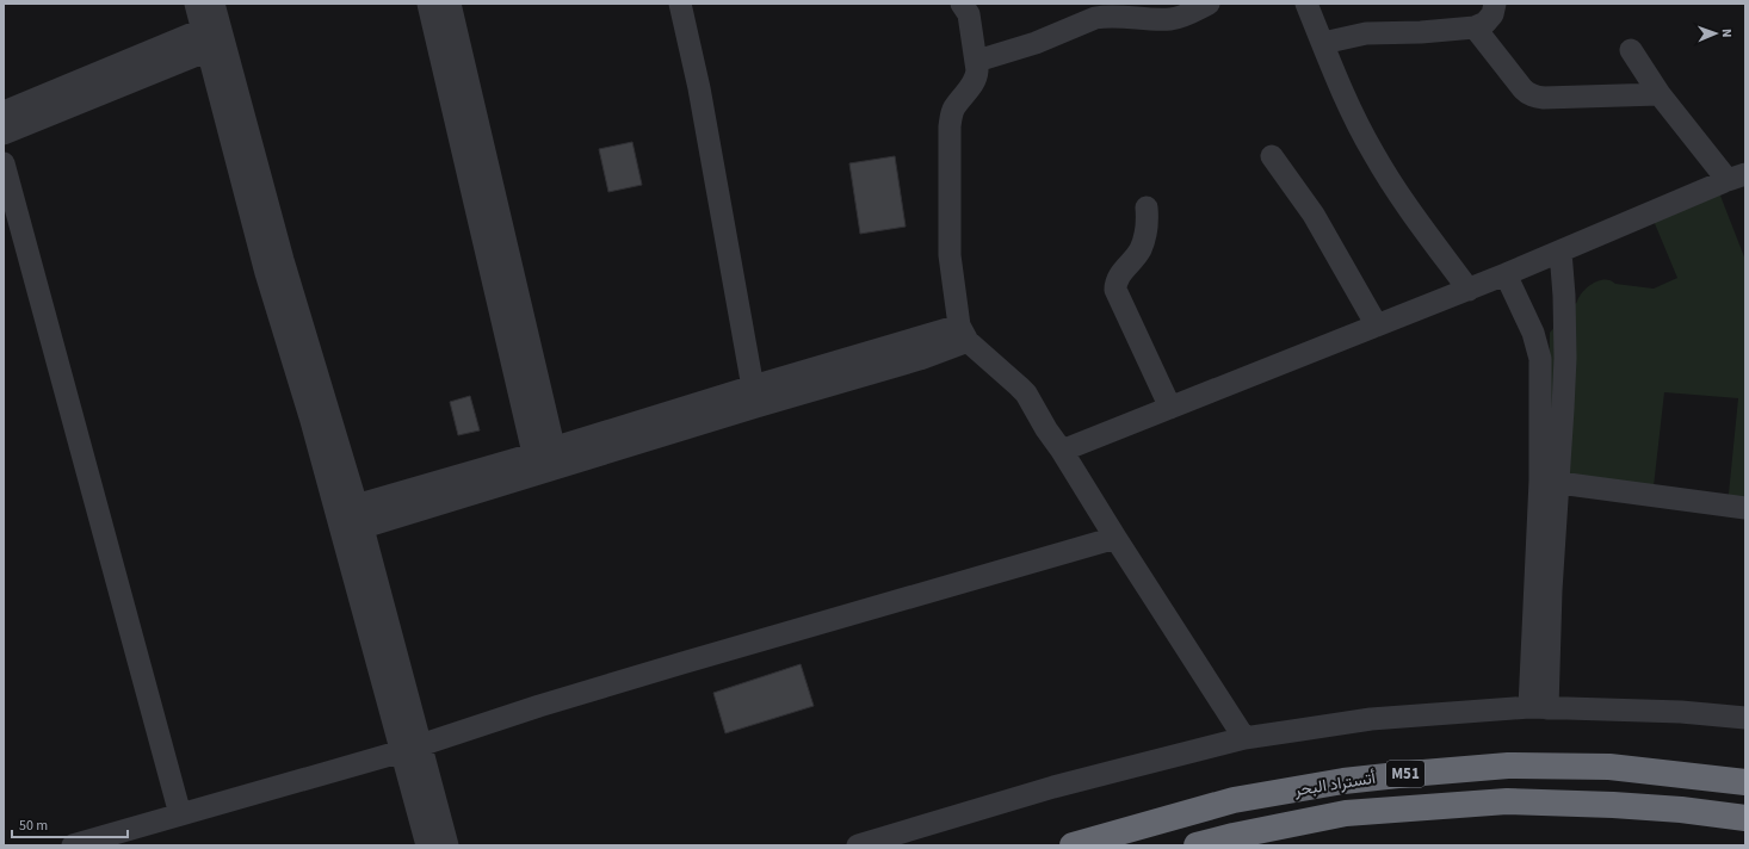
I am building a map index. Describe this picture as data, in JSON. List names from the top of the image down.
{
  "streets": {
    "highway": ["M51", "أتستراد البحر"]
  },
  "scale_bar": "50 m",
  "north": "right"
}
